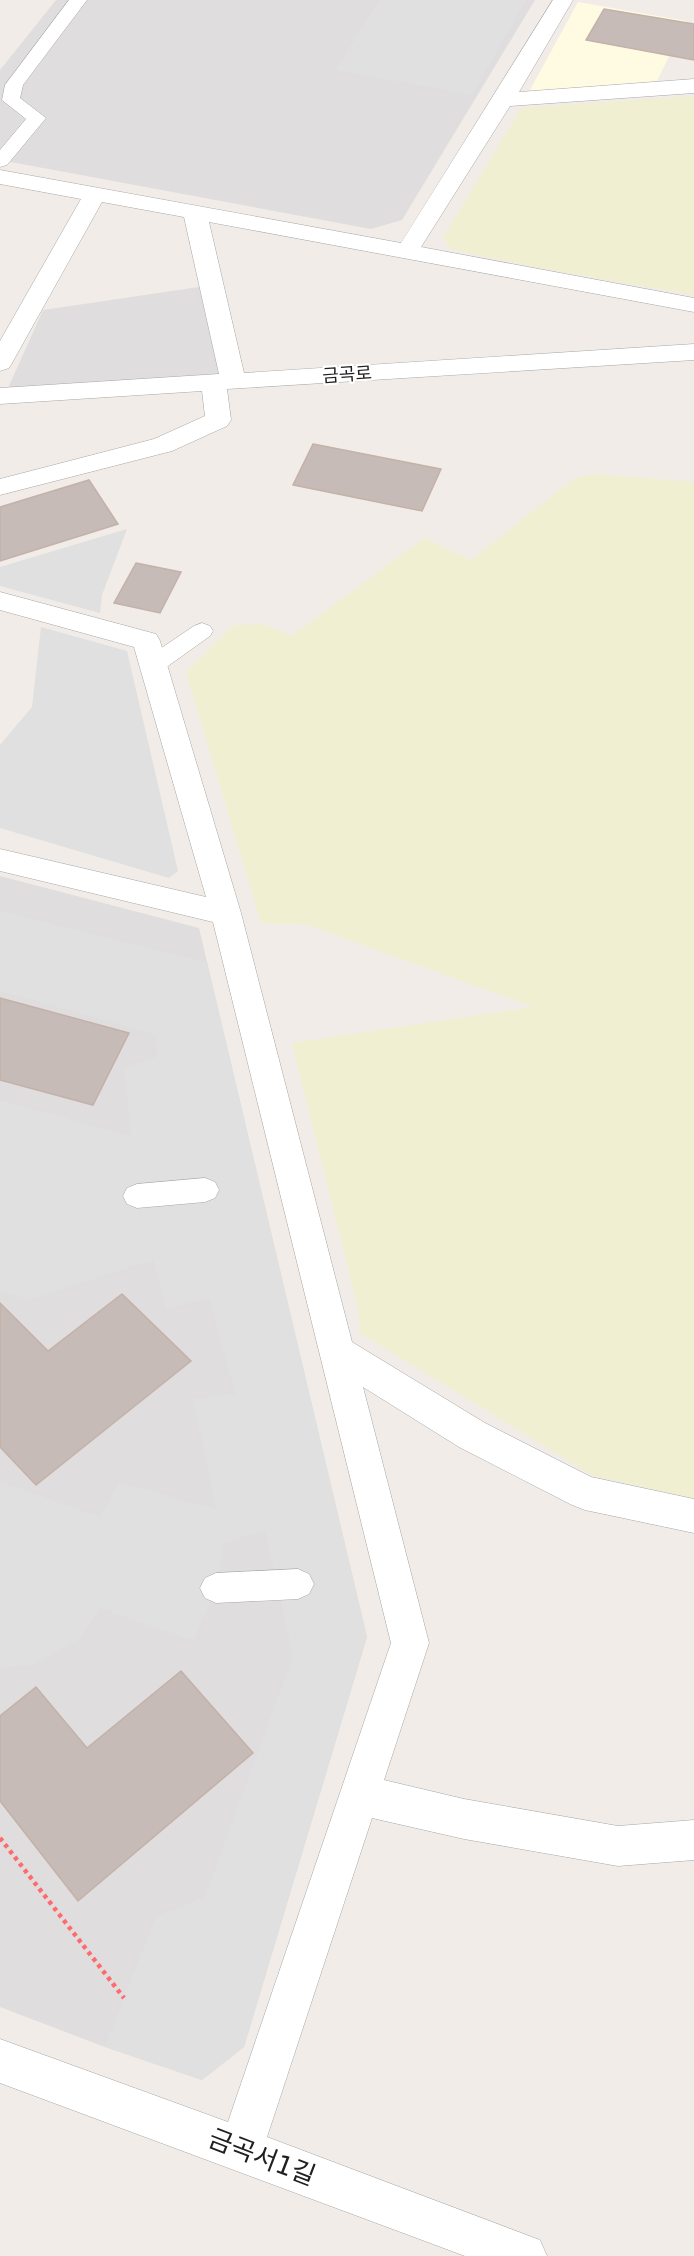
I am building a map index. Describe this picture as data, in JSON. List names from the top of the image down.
{
  "streets": {
    "street": ["금곡로", "금곡서1길"]
  }
}
